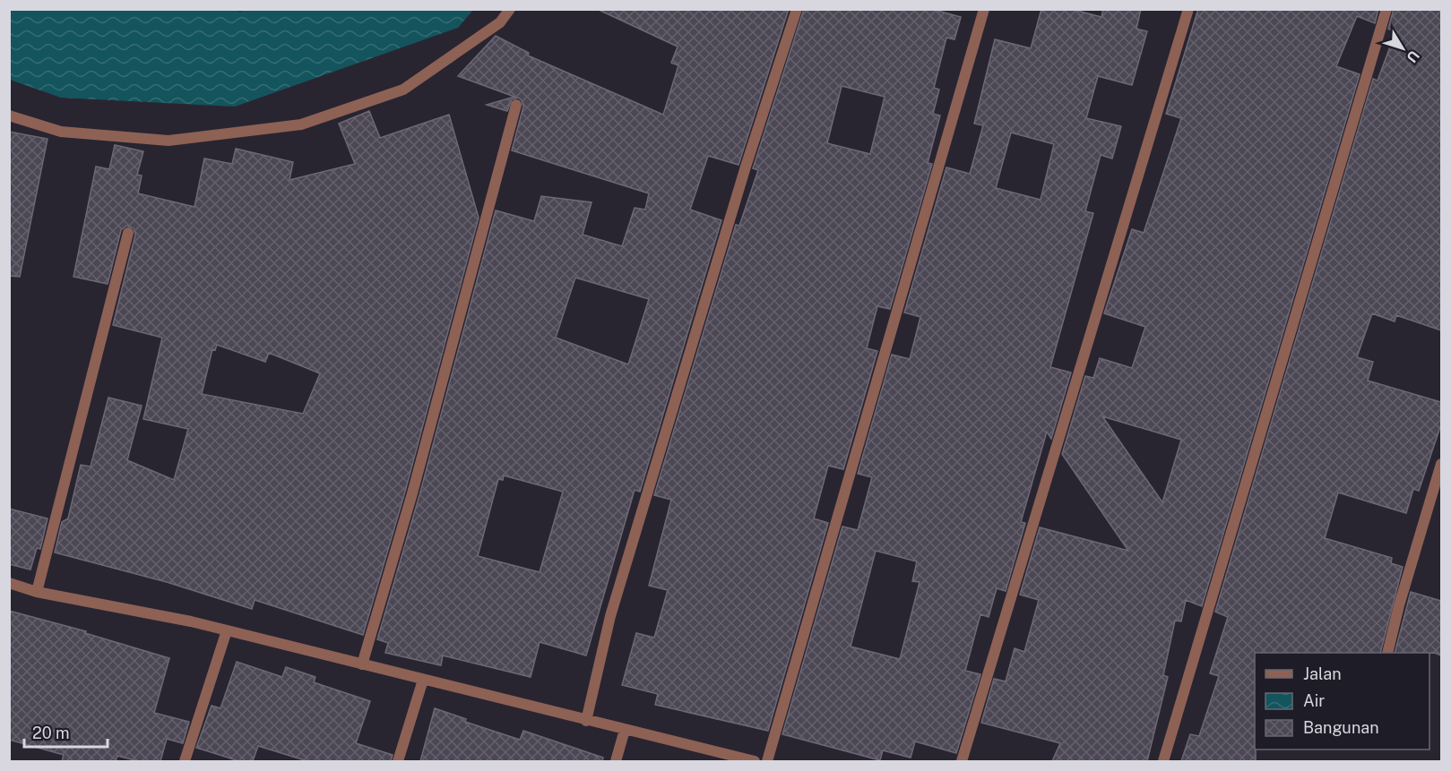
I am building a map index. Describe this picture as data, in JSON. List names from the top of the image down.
{
  "legend": ["Jalan", "Air", "Bangunan"],
  "scale_bar": "20 m",
  "north": "bottom right"
}
